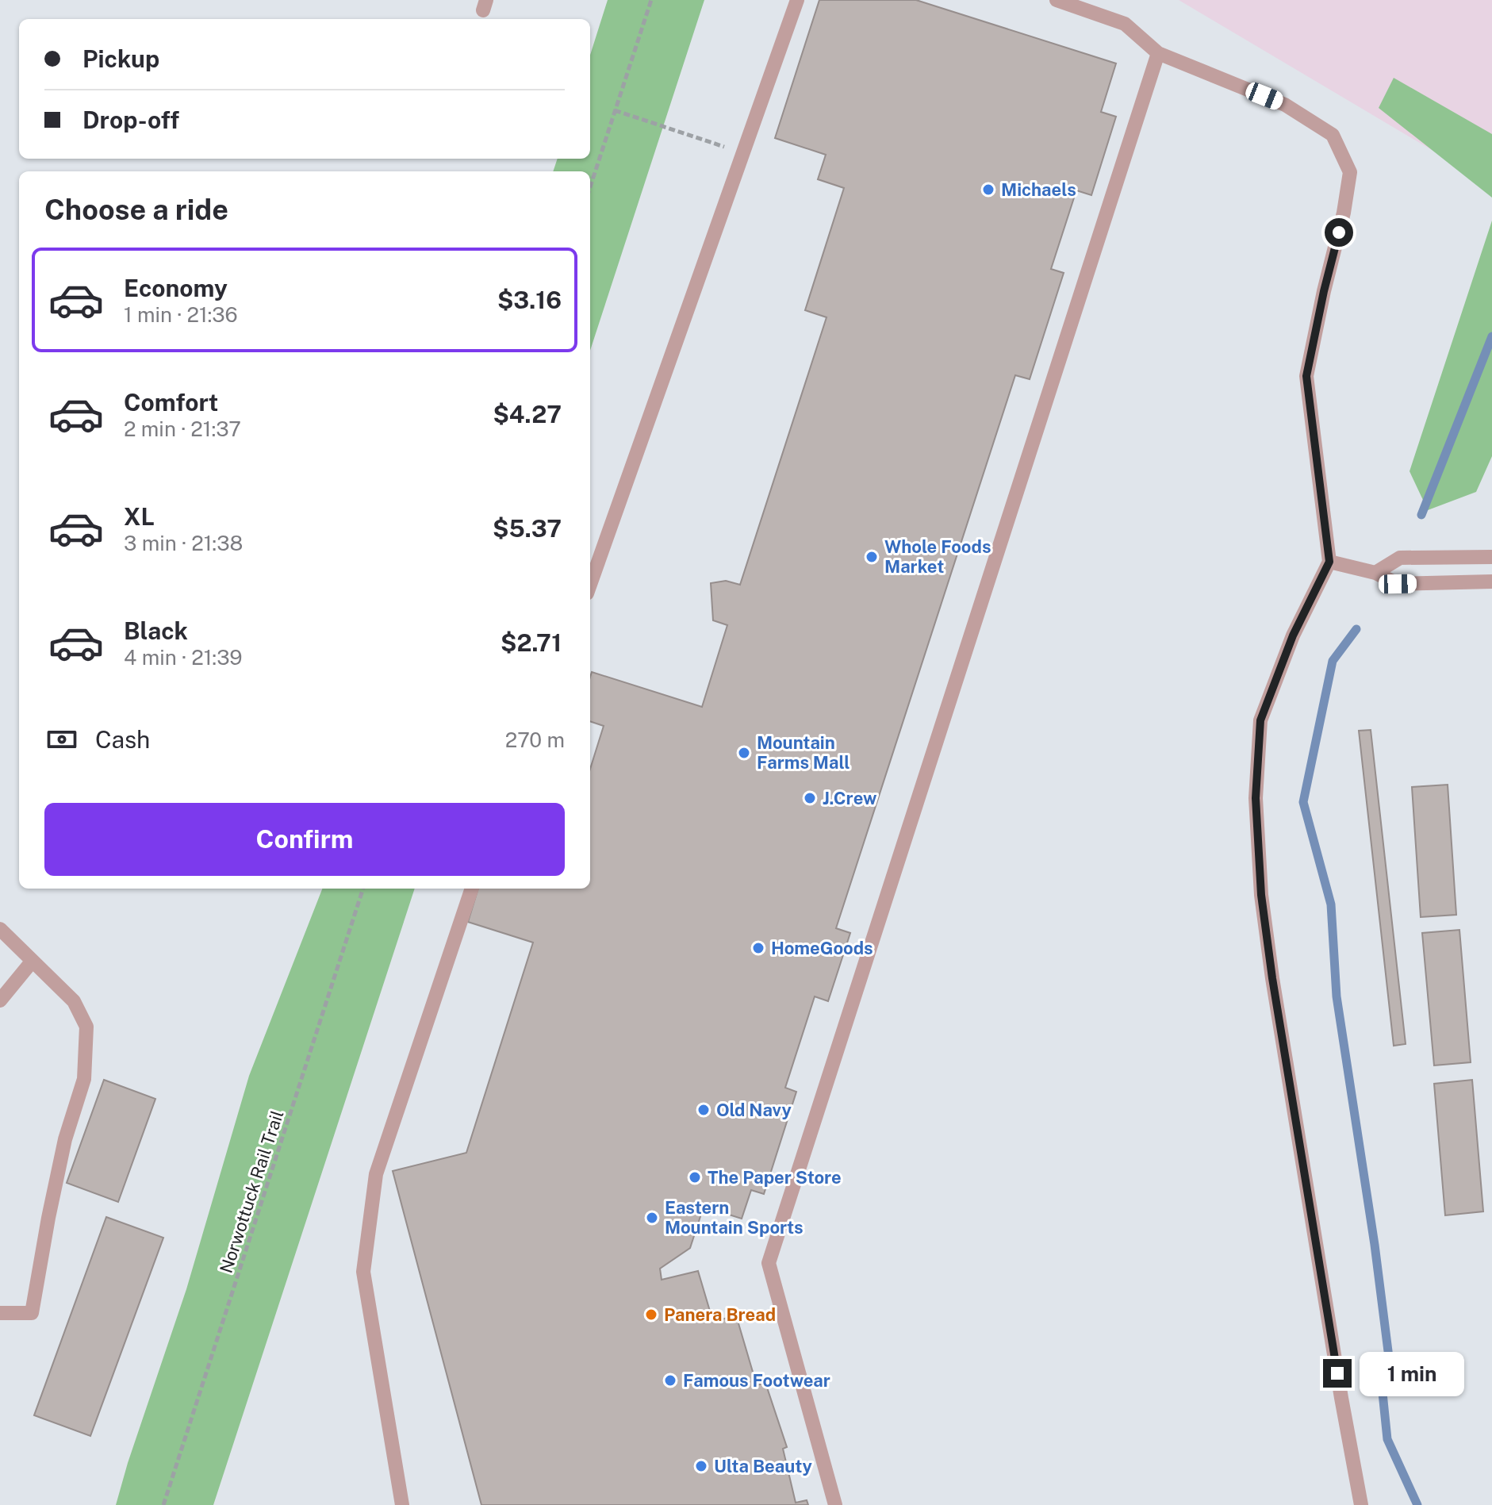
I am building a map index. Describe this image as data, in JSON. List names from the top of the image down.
{
  "streets": {
    "path": ["Norwottuck Rail Trail"]
  },
  "places": [
    "Michaels",
    "Whole Foods Market",
    "Mountain Farms Mall",
    "J.Crew",
    "HomeGoods",
    "Old Navy",
    "The Paper Store",
    "Eastern Mountain Sports",
    "Panera Bread",
    "Famous Footwear",
    "Ulta Beauty"
  ],
  "page": {
    "banner": ["Pickup", "Drop-off"],
    "heading": "Choose a ride",
    "list": [
      {
        "name": "Economy",
        "note": "1 min · 21:36",
        "value": "$3.16"
      },
      {
        "name": "Comfort",
        "note": "2 min · 21:37",
        "value": "$4.27"
      },
      {
        "name": "XL",
        "note": "3 min · 21:38",
        "value": "$5.37"
      },
      {
        "name": "Black",
        "note": "4 min · 21:39",
        "value": "$2.71"
      }
    ],
    "pay": ["Cash", "270 m"],
    "buttons": "Confirm",
    "bubble": "1 min"
  }
}
